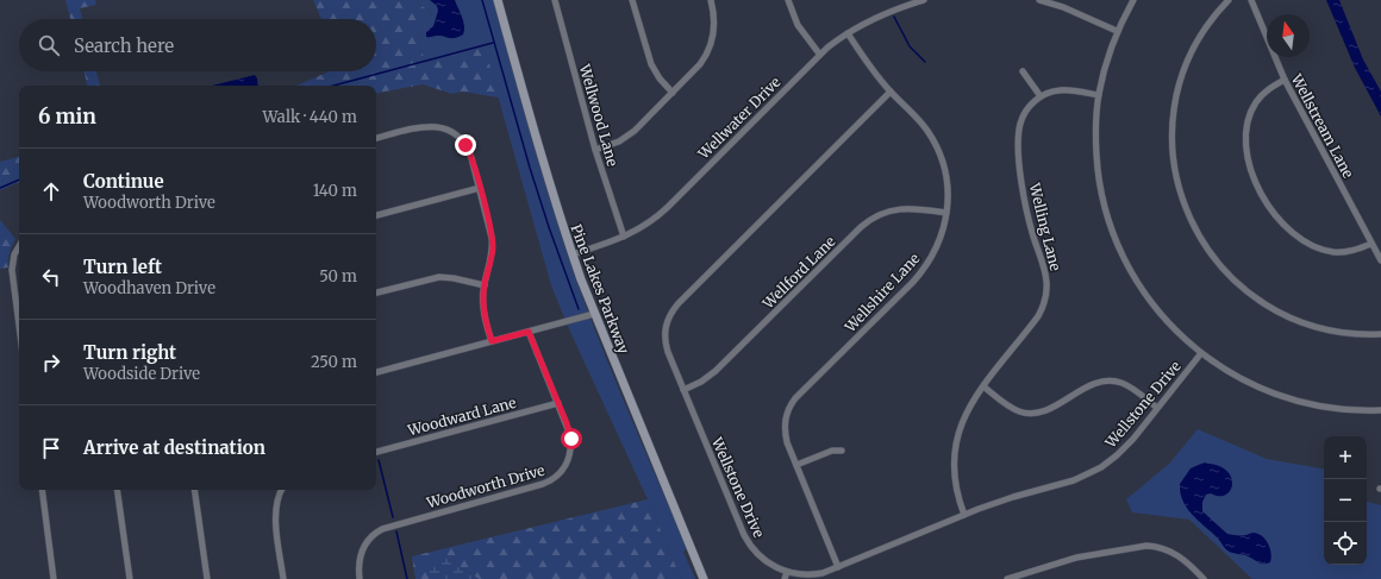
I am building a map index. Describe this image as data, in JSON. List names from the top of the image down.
{
  "streets": {
    "street": [
      "Wellwood Lane",
      "Wellwater Drive",
      "Wellstream Lane",
      "Welling Lane",
      "Wellford Lane",
      "Pine Lakes Parkway",
      "Wellshire Lane",
      "Wellstone Drive",
      "Woodward Lane",
      "Woodworth Drive"
    ]
  },
  "crossings": [
    ["Wellwood Lane", "Wellwater Drive"],
    ["Wellwater Drive", "Pine Lakes Parkway"],
    ["Wellwater Drive", "Wellshire Lane"],
    ["Welling Lane", "Wellstone Drive"],
    ["Wellford Lane", "Wellshire Lane"],
    ["Wellford Lane", "Wellstone Drive"],
    ["Wellshire Lane", "Wellstone Drive"],
    ["Woodward Lane", "Woodworth Drive"]
  ],
  "north": "top",
  "page": {
    "search": "Search here",
    "heading": ["6 min", "Walk · 440 m"],
    "list": [
      ["Continue", "Woodworth Drive", "140 m"],
      ["Turn left", "Woodhaven Drive", "50 m"],
      ["Turn right", "Woodside Drive", "250 m"],
      "Arrive at destination"
    ],
    "map_buttons": ["+", "−"]
  }
}
